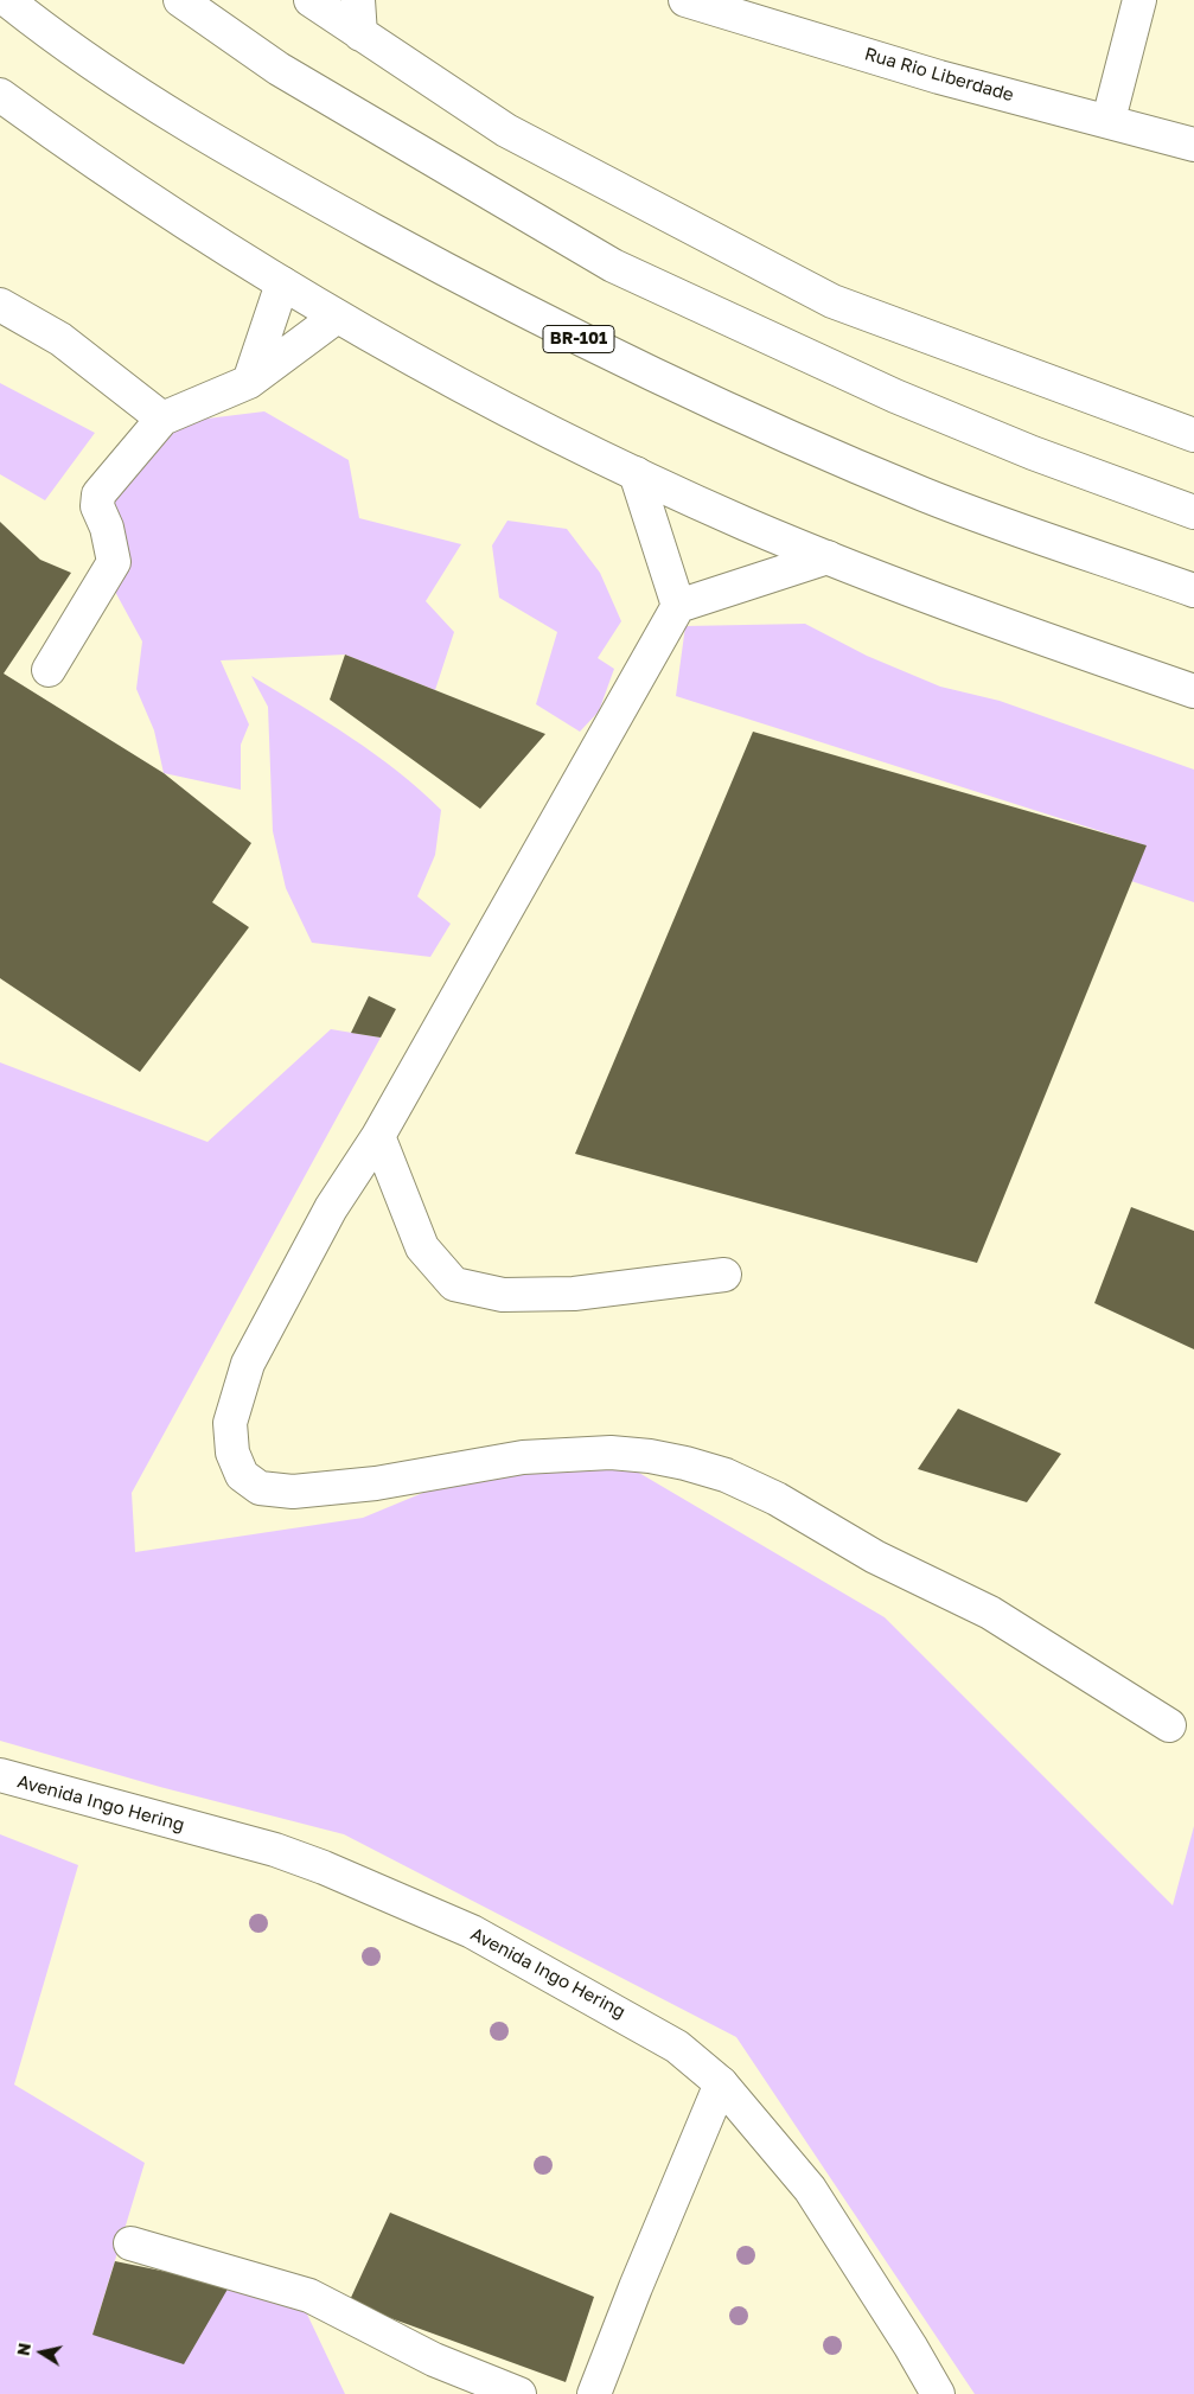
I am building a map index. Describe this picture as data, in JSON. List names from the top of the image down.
{
  "streets": {
    "main road": ["Rua Rio Liberdade", "BR-101", "Avenida Ingo Hering"]
  },
  "north": "left"
}
